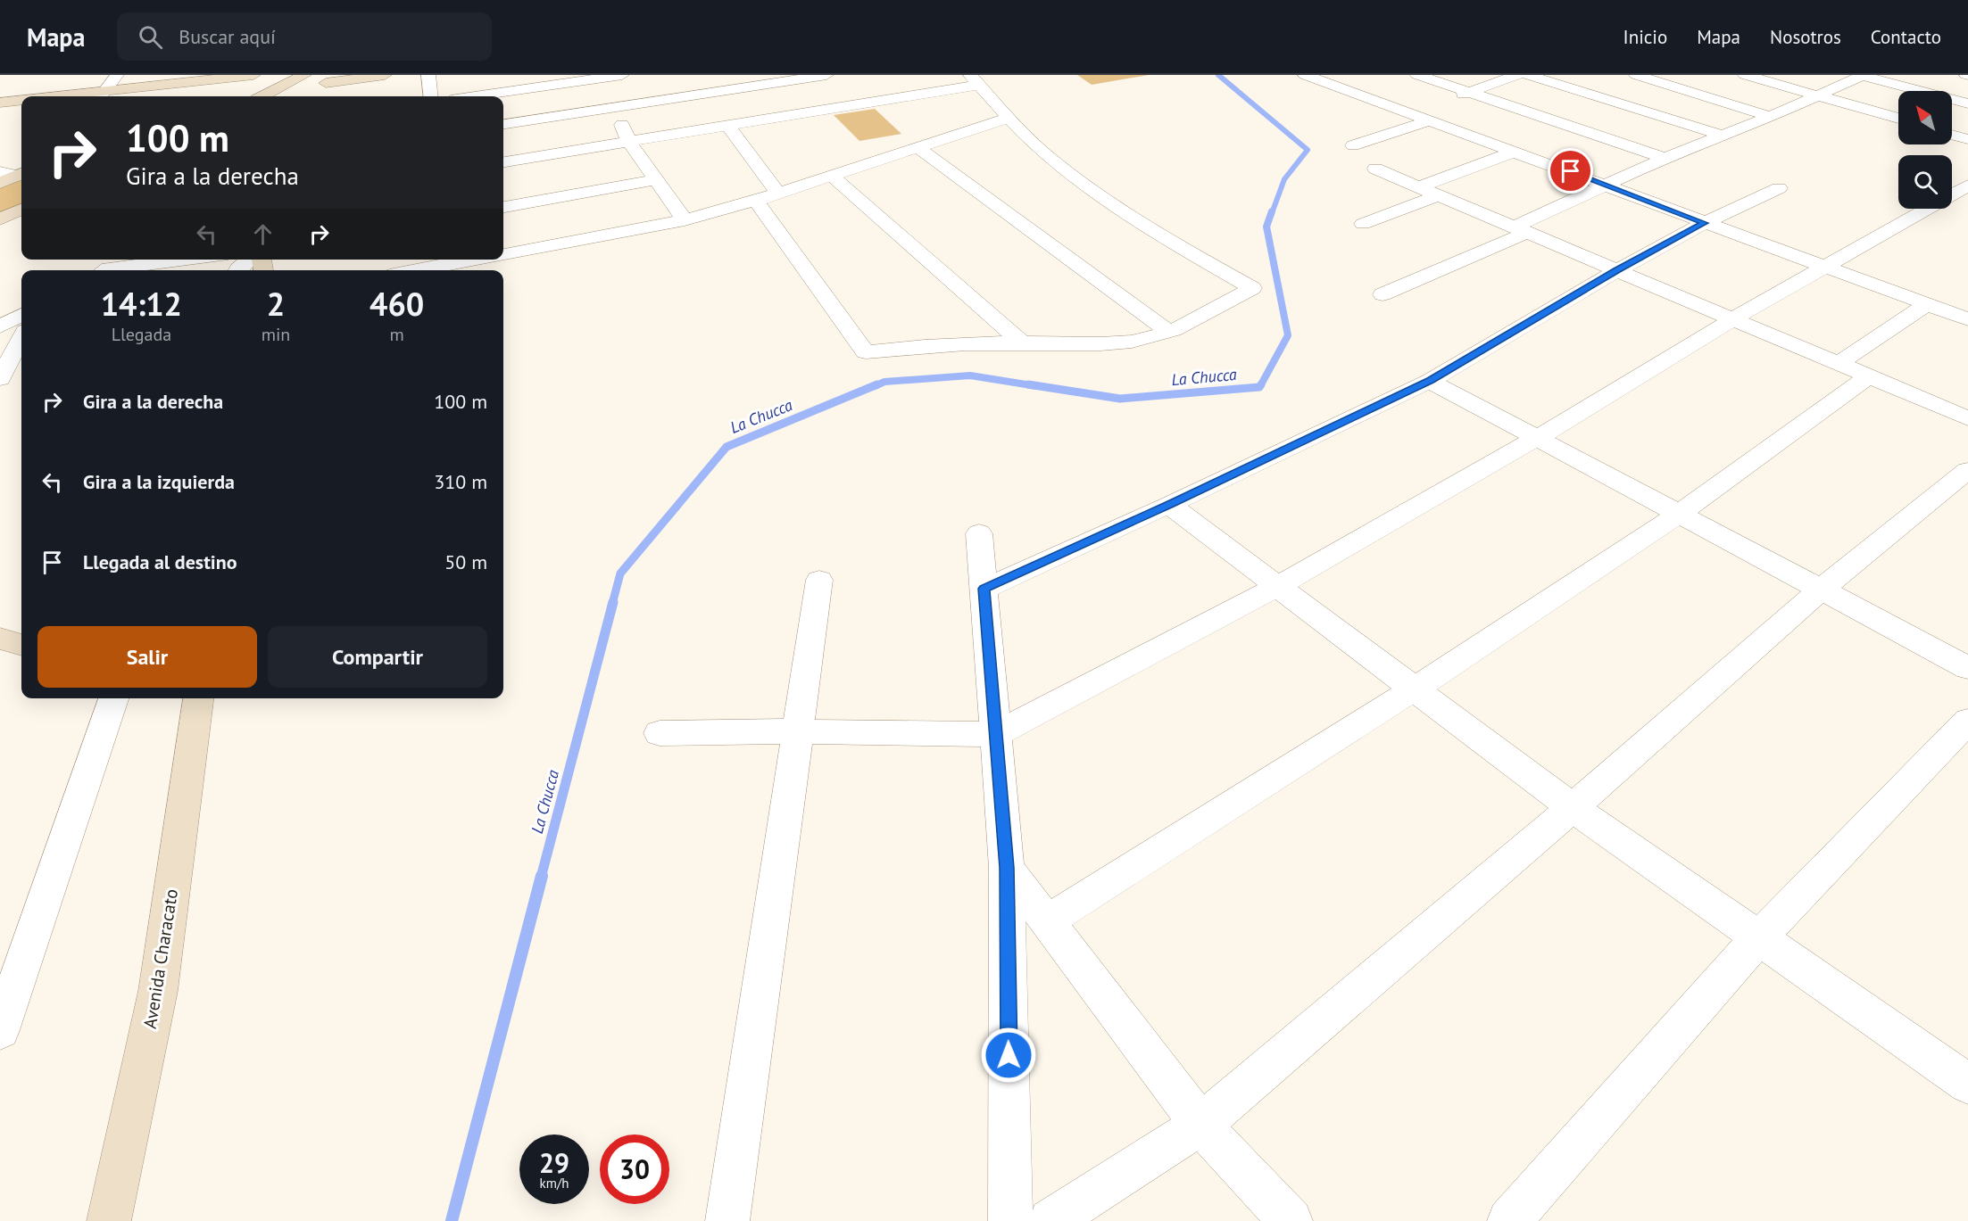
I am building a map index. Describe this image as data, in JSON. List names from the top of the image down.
{
  "streets": {
    "street": ["Avenida Characato"]
  },
  "water": ["La Chucca"],
  "north": "top left",
  "page": {
    "header": "Mapa",
    "search": "Buscar aquí",
    "nav": [
      "Inicio",
      "Mapa",
      "Nosotros",
      "Contacto"
    ],
    "turn": ["100 m", "Gira a la derecha"],
    "eta": [
      "14:12",
      "Llegada",
      "2",
      "min",
      "460",
      "m"
    ],
    "list": [
      {
        "name": "Gira a la derecha",
        "value": "100 m"
      },
      {
        "name": "Gira a la izquierda",
        "value": "310 m"
      },
      {
        "name": "Llegada al destino",
        "value": "50 m"
      }
    ],
    "buttons": ["Salir", "Compartir"],
    "speed": "29 km/h",
    "limit": "30"
  }
}
